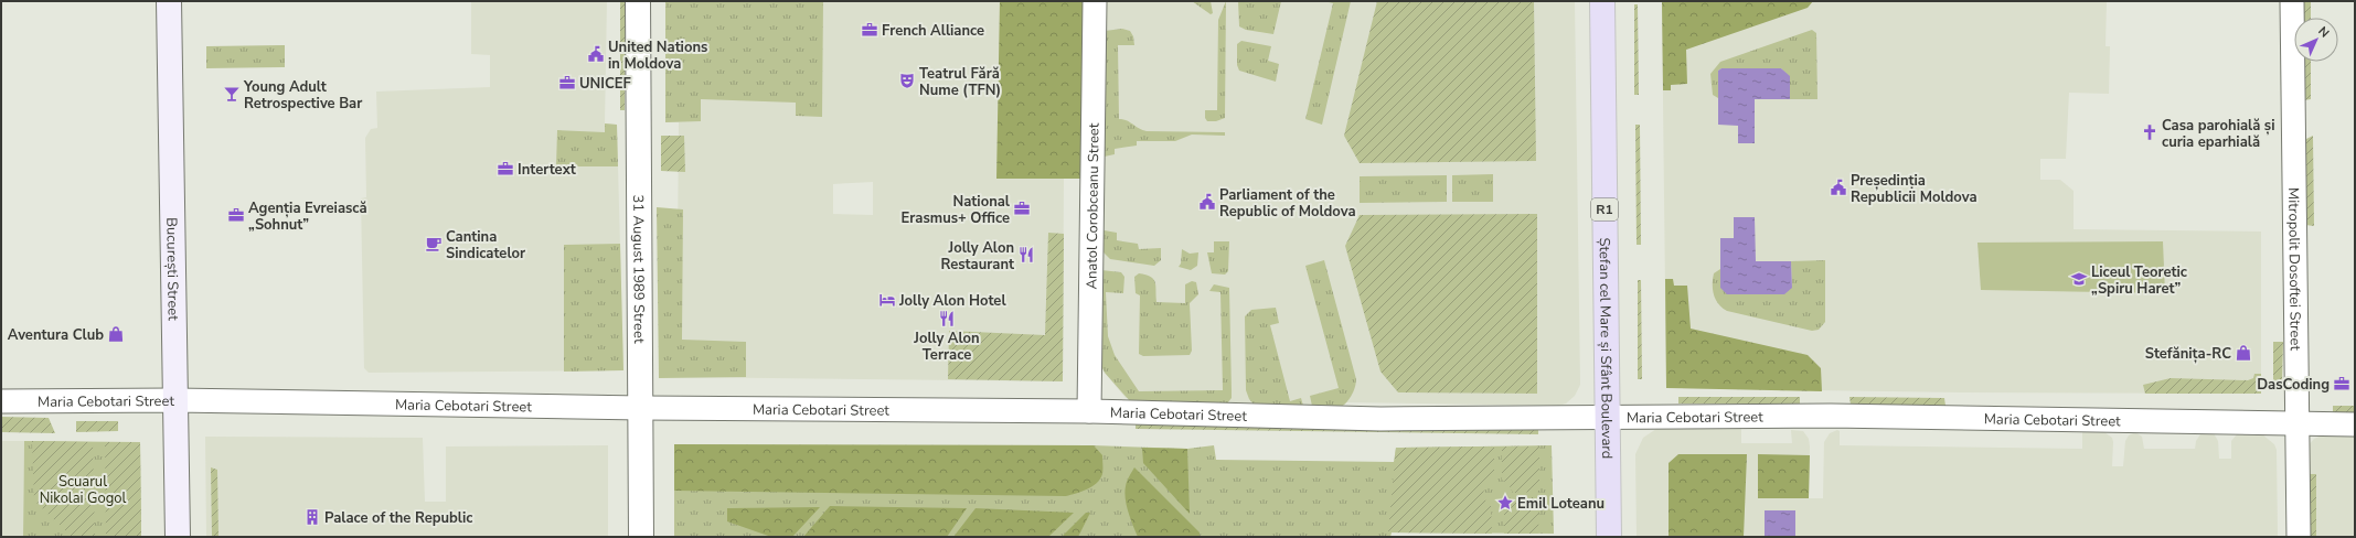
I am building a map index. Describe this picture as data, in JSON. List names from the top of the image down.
{
  "streets": {
    "main road": ["R1", "București Street", "Ștefan cel Mare și Sfânt Boulevard"],
    "street": [
      "Anatol Corobceanu Street",
      "31 August 1989 Street",
      "Mitropolit Dosoftei Street",
      "Maria Cebotari Street"
    ]
  },
  "crossings": [
    ["Anatol Corobceanu Street", "Maria Cebotari Street"],
    ["București Street", "Maria Cebotari Street"],
    ["31 August 1989 Street", "Maria Cebotari Street"],
    ["Mitropolit Dosoftei Street", "Maria Cebotari Street"],
    ["Ștefan cel Mare și Sfânt Boulevard", "Maria Cebotari Street"]
  ],
  "parks": ["Scuarul Nikolai Gogol"],
  "places": {
    "office": [
      "French Alliance",
      "UNICEF",
      "Intertext",
      "National Erasmus+ Office",
      "Agenția Evreiască „Sohnut”",
      "DasCoding"
    ],
    "public building": ["United Nations in Moldova", "Președinția Republicii Moldova", "Parliament of the Republic of Moldova"],
    "theatre": ["Teatrul Fără Nume (TFN)"],
    "bar": ["Young Adult Retrospective Bar"],
    "church": ["Casa parohială și curia eparhială"],
    "cafe": ["Cantina Sindicatelor"],
    "restaurant": ["Jolly Alon Restaurant", "Jolly Alon Terrace"],
    "school or university": ["Liceul Teoretic „Spiru Haret”"],
    "hotel": ["Jolly Alon Hotel"],
    "shop": ["Aventura Club", "Stefănița-RC"],
    "place": ["Emil Loteanu"],
    "building": ["Palace of the Republic"]
  },
  "north": "top right"
}
